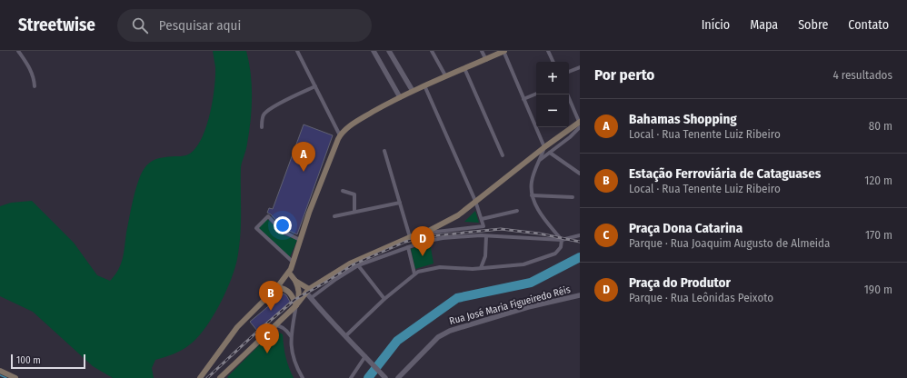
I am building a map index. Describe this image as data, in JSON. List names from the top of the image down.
{
  "streets": {
    "street": ["Rua José Maria Figueiredo Réis"]
  },
  "scale_bar": "100 m",
  "page": {
    "header": "Streetwise",
    "search": "Pesquisar aqui",
    "nav": [
      "Início",
      "Mapa",
      "Sobre",
      "Contato"
    ],
    "heading": ["Por perto", "4 resultados"],
    "map_buttons": ["+", "−"],
    "list": [
      {
        "mark": "A",
        "name": "Bahamas Shopping",
        "note": "Local · Rua Tenente Luiz Ribeiro",
        "value": "80 m"
      },
      {
        "mark": "B",
        "name": "Estação Ferroviária de Cataguases",
        "note": "Local · Rua Tenente Luiz Ribeiro",
        "value": "120 m"
      },
      {
        "mark": "C",
        "name": "Praça Dona Catarina",
        "note": "Parque · Rua Joaquim Augusto de Almeida",
        "value": "170 m"
      },
      {
        "mark": "D",
        "name": "Praça do Produtor",
        "note": "Parque · Rua Leônidas Peixoto",
        "value": "190 m"
      }
    ],
    "pins": [
      "A",
      "D",
      "B",
      "C"
    ],
    "scale": "100 m"
  }
}
